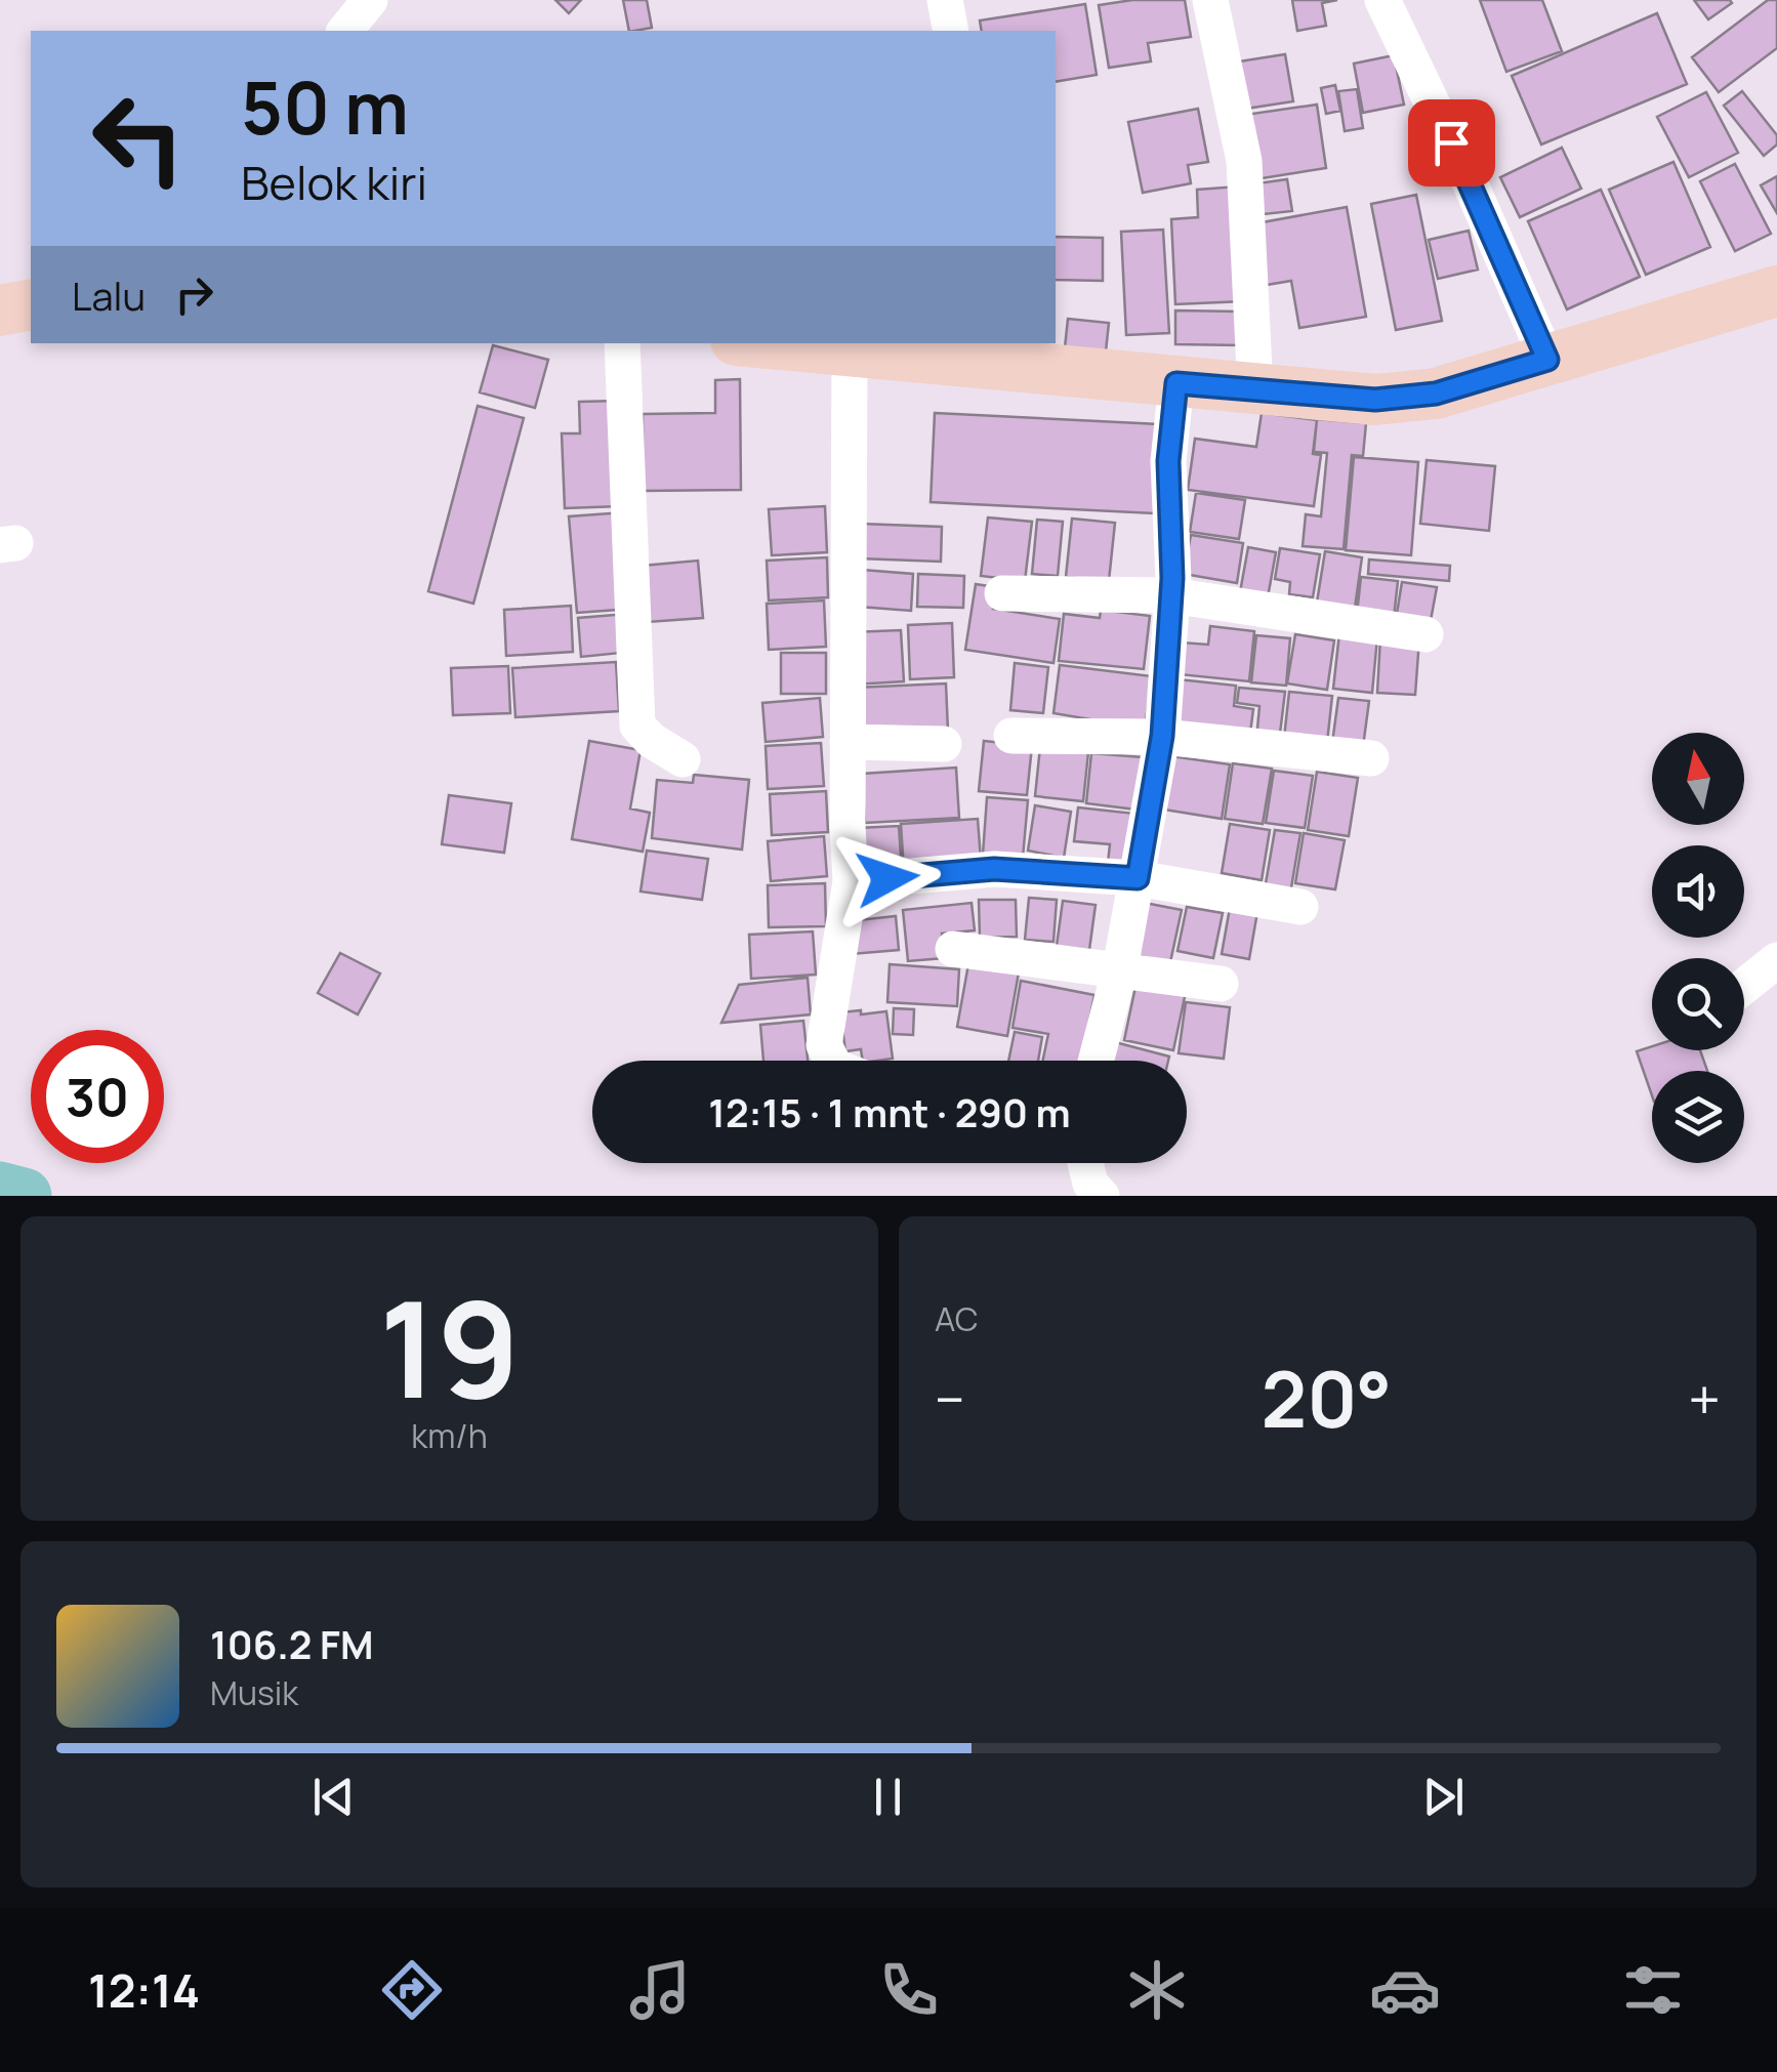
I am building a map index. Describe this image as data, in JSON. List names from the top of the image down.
{
  "north": "top",
  "page": {
    "turn": ["50 m", "Belok kiri"],
    "then": "Lalu",
    "limit": "30",
    "trip": "12:15 · 1 mnt · 290 m",
    "tile": [
      ["19", "km/h"],
      "AC"
    ],
    "heat": ["−", "20°", "+"],
    "song": ["106.2 FM", "Musik"],
    "tabs": "12:14"
  }
}
